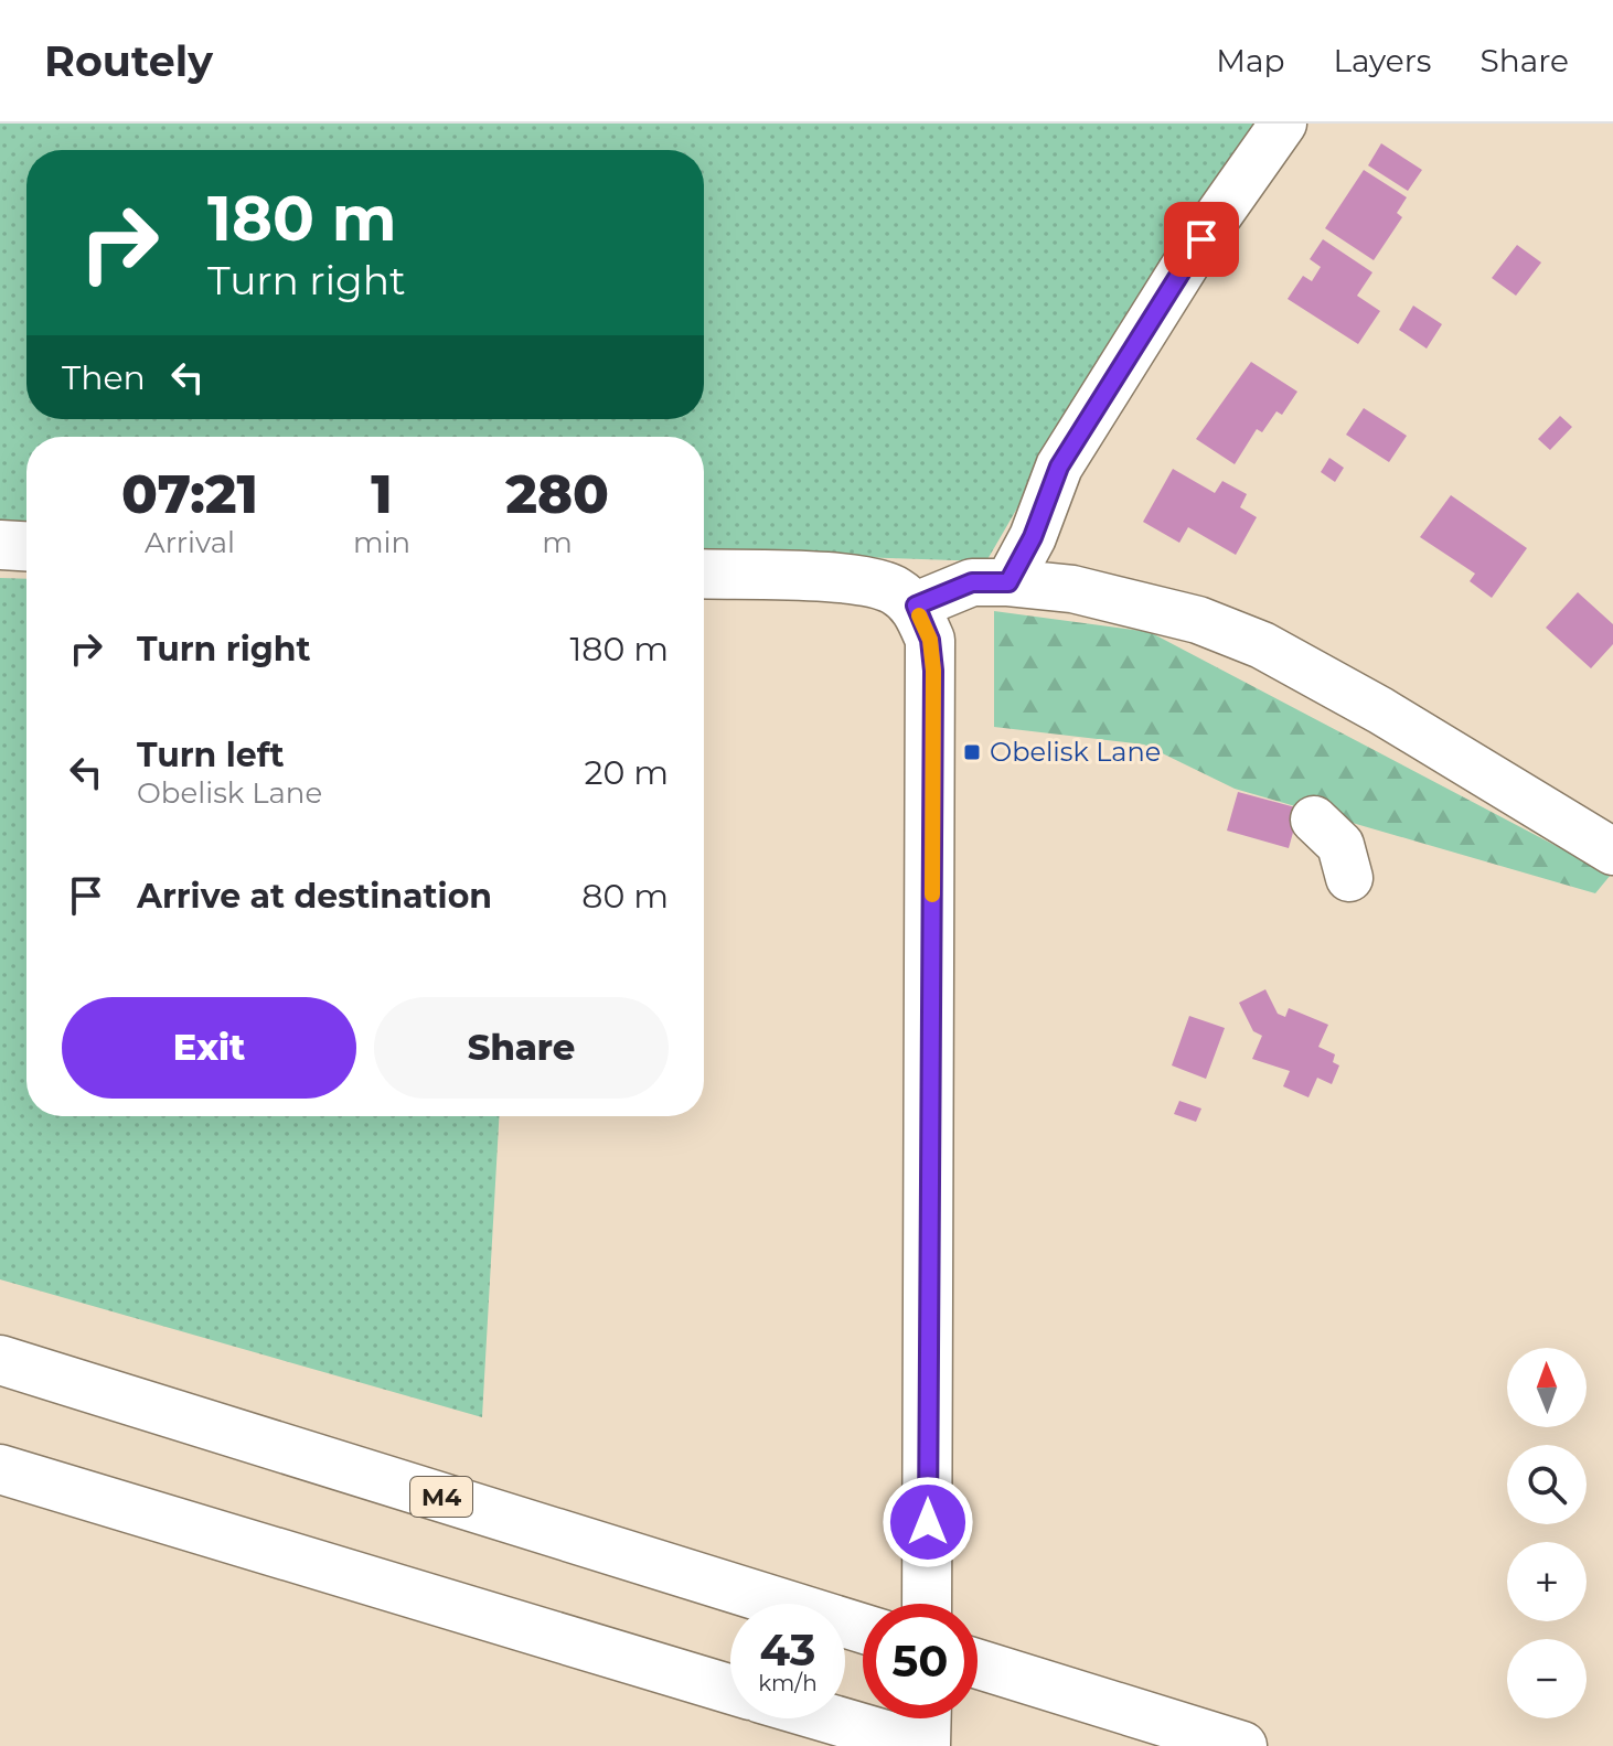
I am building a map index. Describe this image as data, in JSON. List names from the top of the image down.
{
  "streets": {
    "main road": ["M4"]
  },
  "places": {
    "transit": ["Obelisk Lane"]
  },
  "north": "top",
  "page": {
    "header": "Routely",
    "nav": ["Map", "Layers", "Share"],
    "turn": ["180 m", "Turn right"],
    "then": "Then",
    "eta": [
      "07:21",
      "Arrival",
      "1",
      "min",
      "280",
      "m"
    ],
    "list": [
      {
        "name": "Turn right",
        "value": "180 m"
      },
      {
        "name": "Turn left",
        "note": "Obelisk Lane",
        "value": "20 m"
      },
      {
        "name": "Arrive at destination",
        "value": "80 m"
      }
    ],
    "buttons": ["Exit", "Share"],
    "map_buttons": ["+", "−"],
    "speed": "43 km/h",
    "limit": "50"
  }
}
